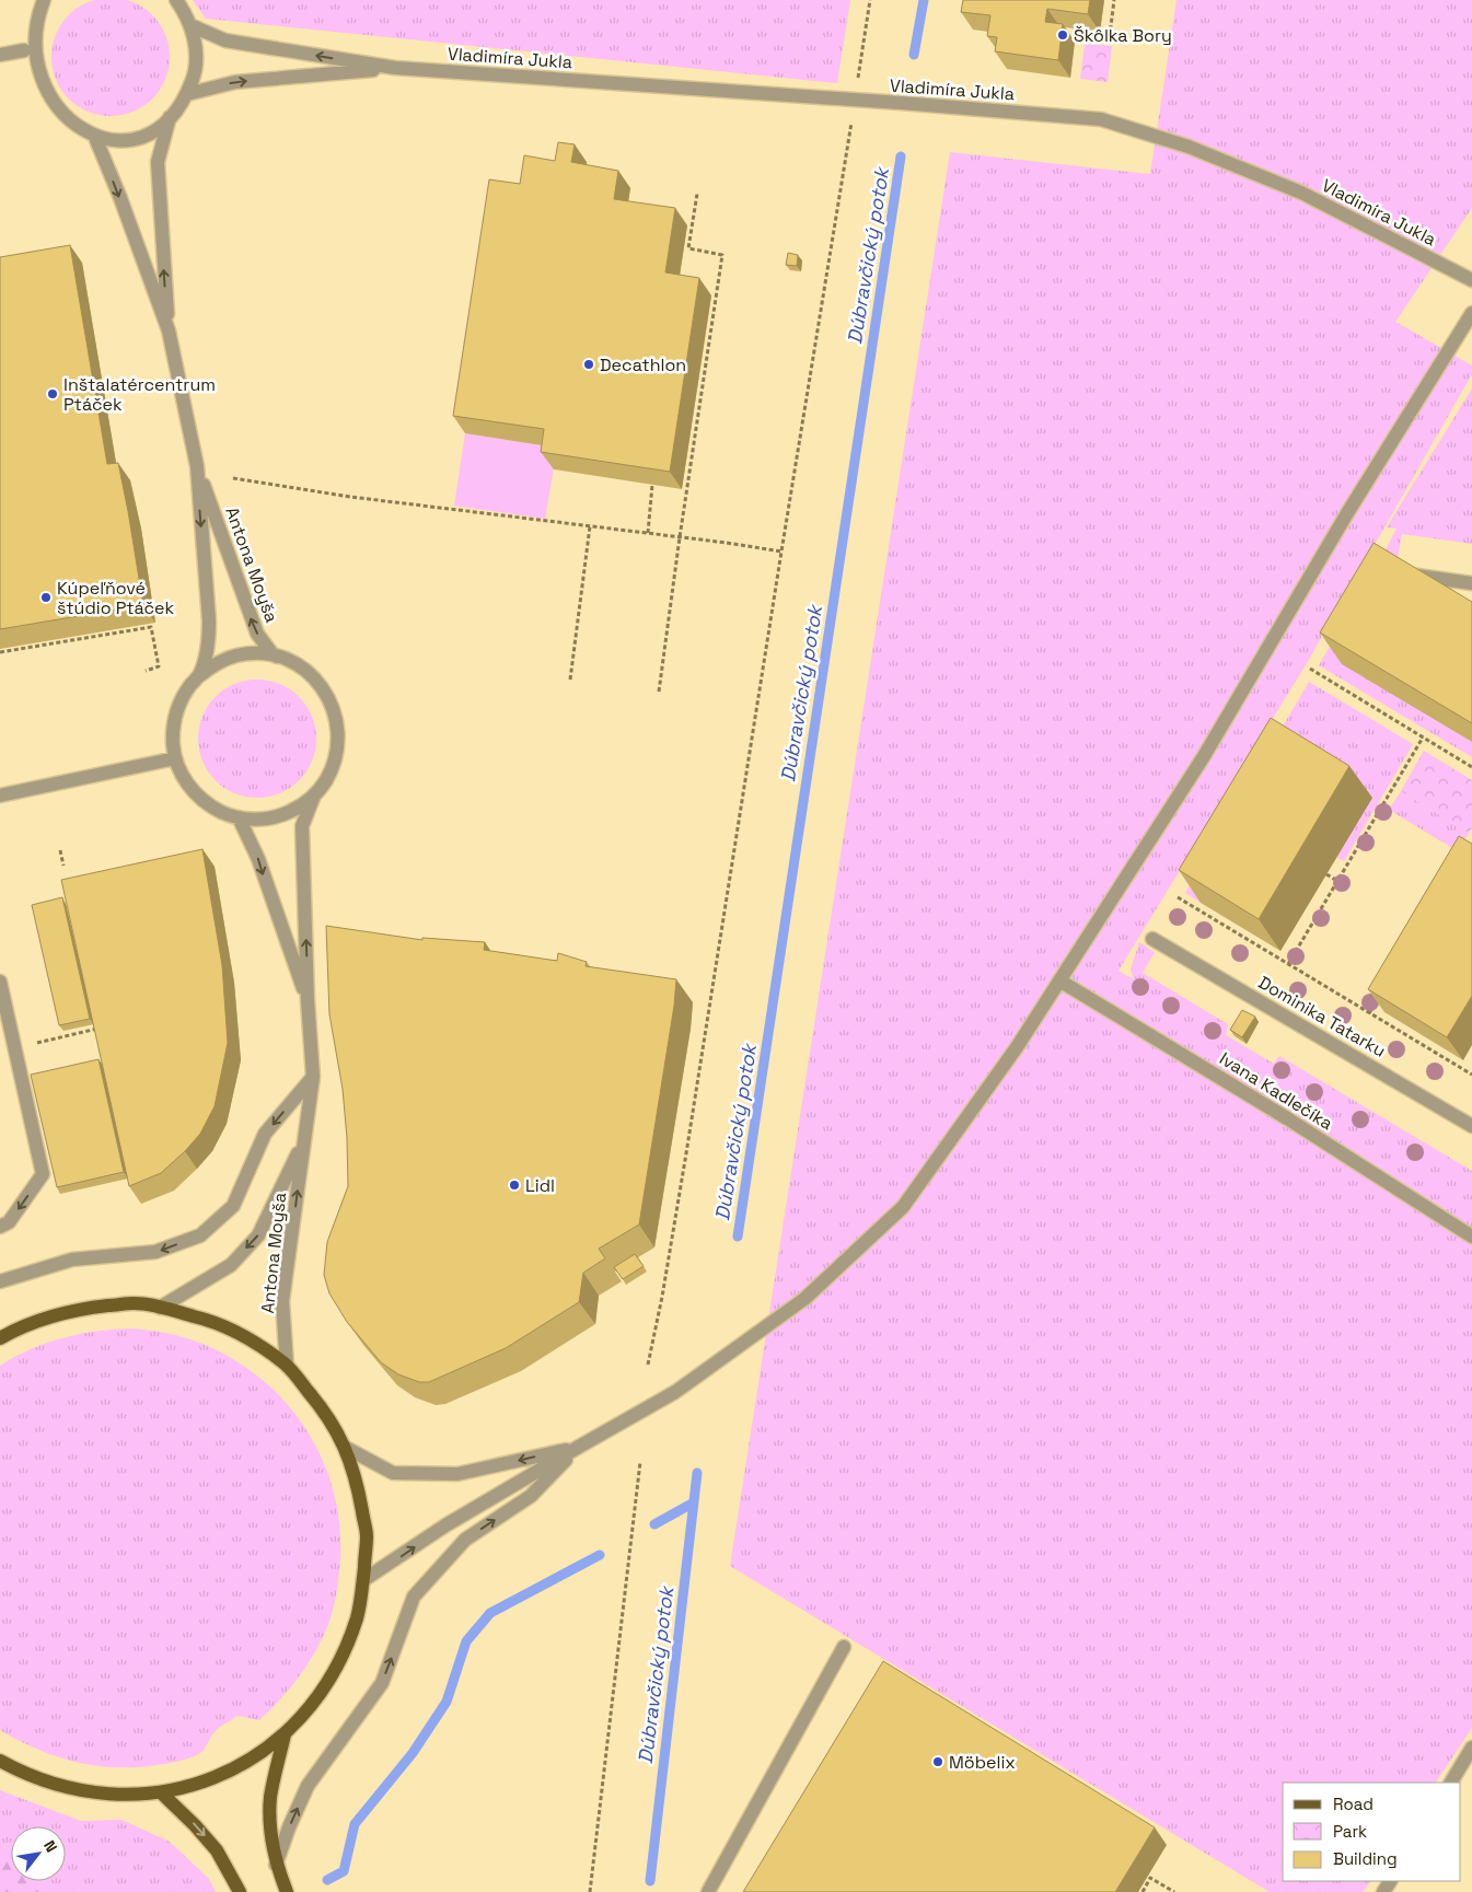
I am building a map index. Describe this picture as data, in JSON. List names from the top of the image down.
{
  "streets": {
    "street": [
      "Vladimíra Jukla",
      "Antona Moyša",
      "Dominika Tatarku",
      "Ivana Kadlečíka"
    ]
  },
  "water": ["Dúbravčický potok"],
  "places": [
    "Škôlka Bory",
    "Decathlon",
    "Inštalatércentrum Ptáček",
    "Kúpeľňové štúdio Ptáček",
    "Lidl",
    "Möbelix"
  ],
  "legend": ["Road", "Park", "Building"],
  "north": "top right"
}
